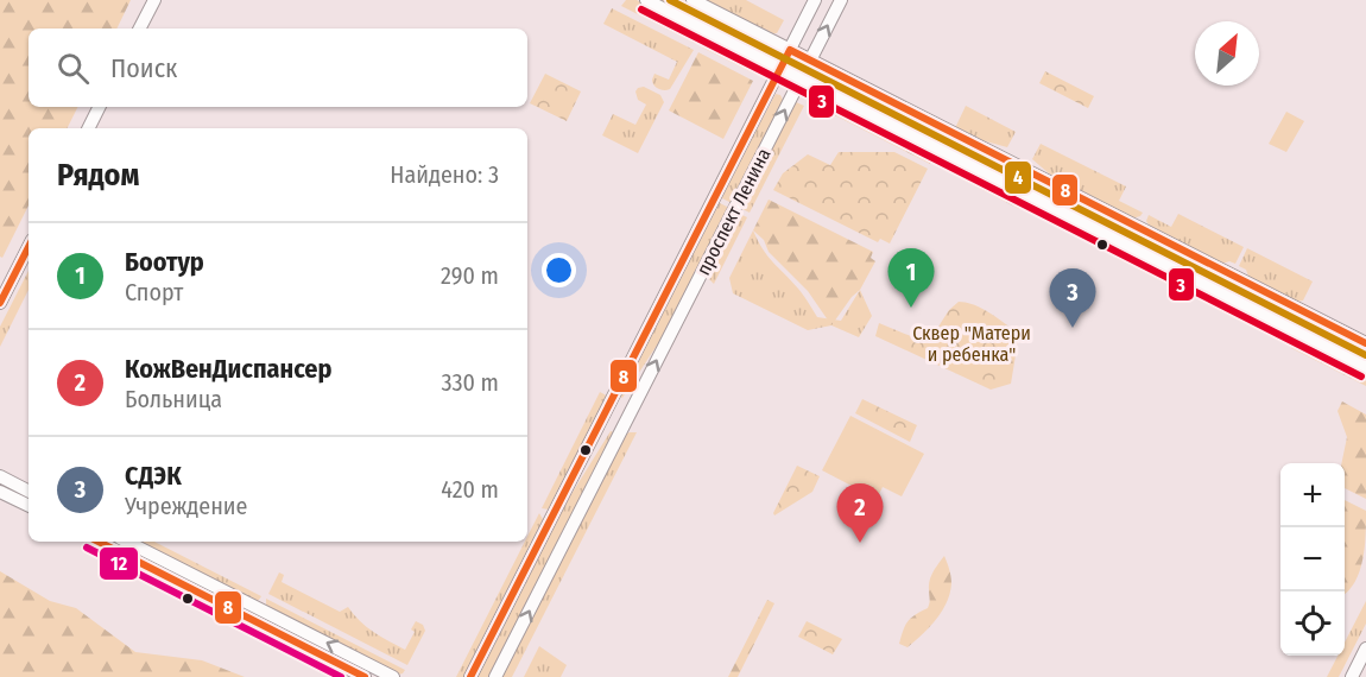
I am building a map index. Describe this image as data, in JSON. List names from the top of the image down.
{
  "streets": {
    "street": ["проспект Ленина"]
  },
  "parks": ["Сквер \"Матери и ребенка\""],
  "lines": [
    "transit line 4",
    "transit line 3",
    "transit line 8",
    "transit line 12"
  ],
  "north": "top right",
  "page": {
    "search": "Поиск",
    "heading": ["Рядом", "Найдено: 3"],
    "list": [
      {
        "mark": "1",
        "name": "Боотур",
        "note": "Спорт",
        "value": "290 m"
      },
      {
        "mark": "2",
        "name": "КожВенДиспансер",
        "note": "Больница",
        "value": "330 m"
      },
      {
        "mark": "3",
        "name": "СДЭК",
        "note": "Учреждение",
        "value": "420 m"
      }
    ],
    "pins": ["1", "3", "2"],
    "map_buttons": ["+", "−"]
  }
}
